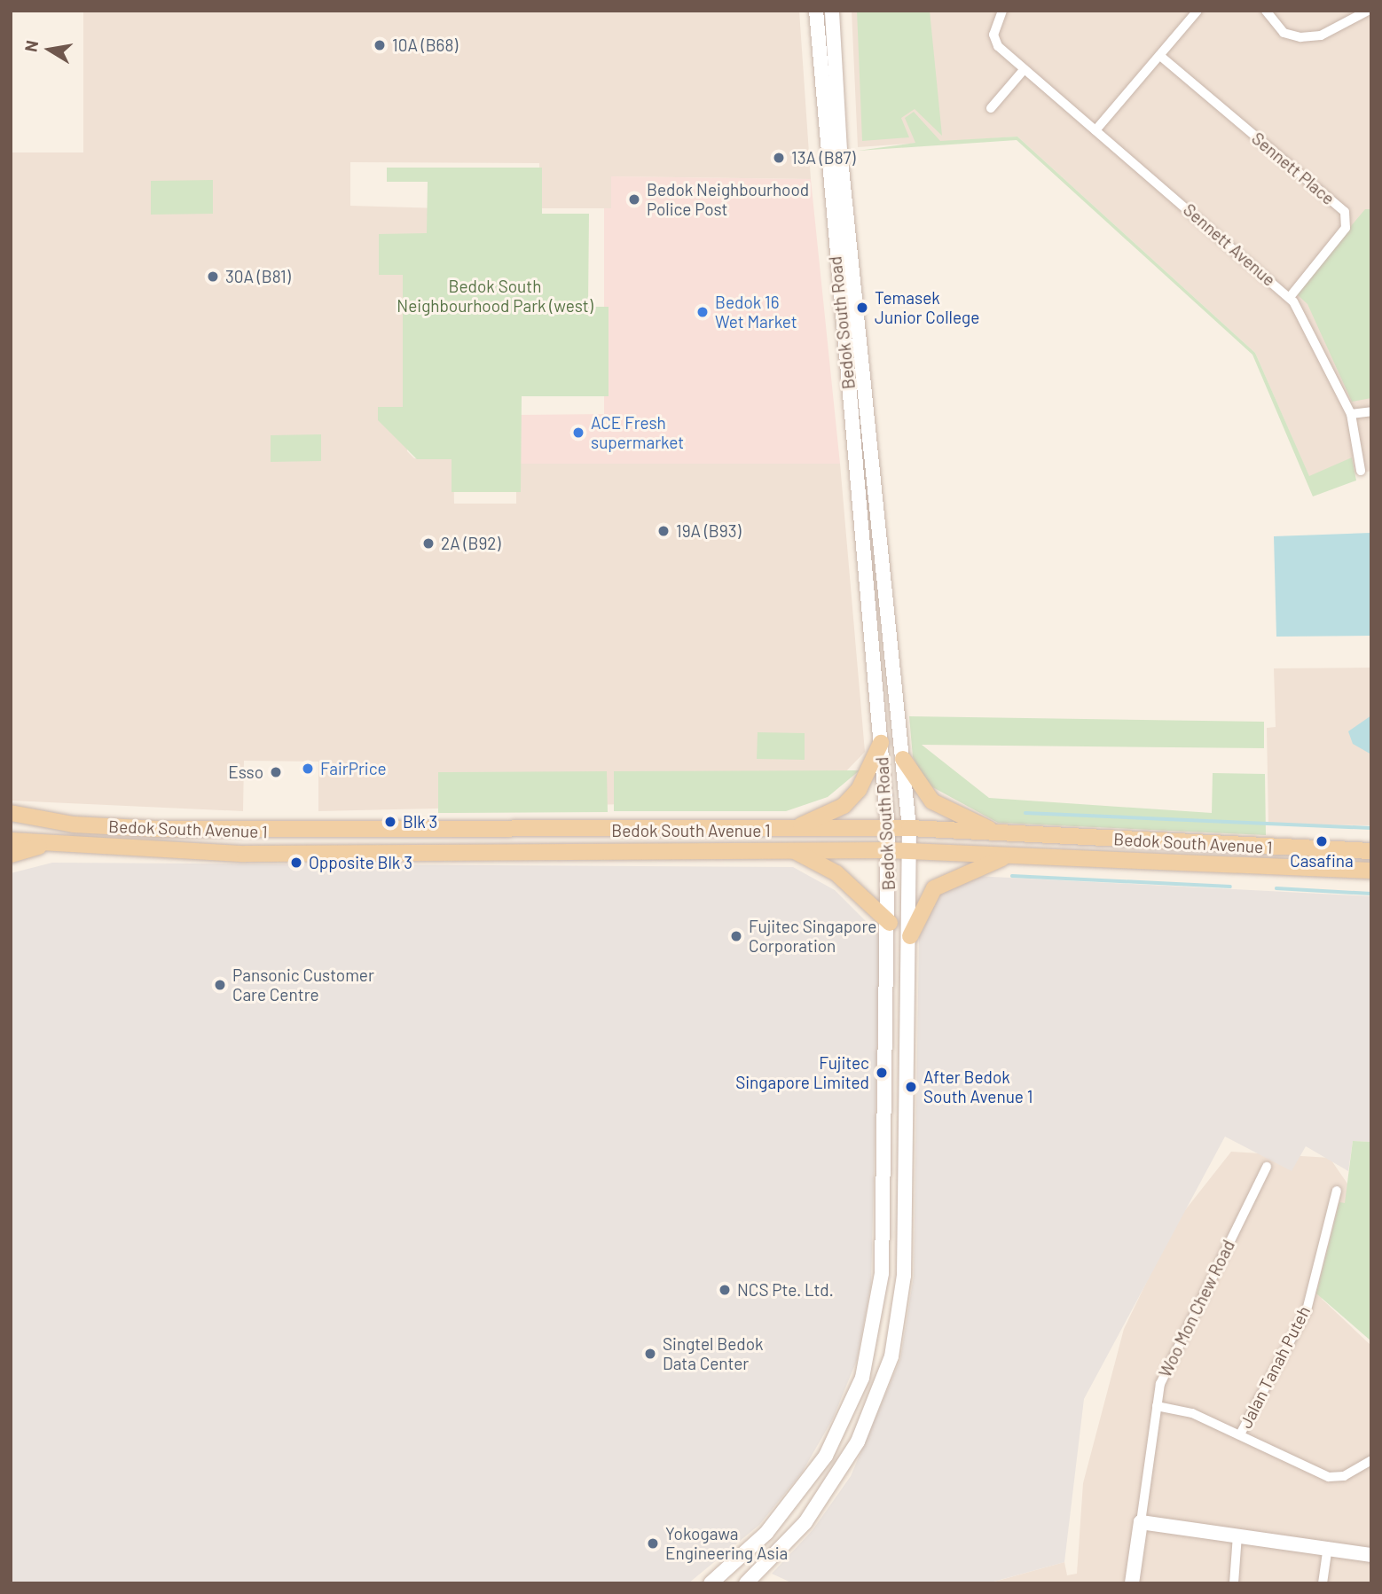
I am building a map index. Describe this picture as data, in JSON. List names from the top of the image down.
{
  "streets": {
    "main road": ["Bedok South Road", "Bedok South Avenue 1"],
    "street": [
      "Sennett Place",
      "Sennett Avenue",
      "Woo Mon Chew Road",
      "Jalan Tanah Puteh"
    ]
  },
  "crossings": [
    ["Sennett Place", "Sennett Avenue"],
    ["Bedok South Road", "Bedok South Avenue 1"],
    ["Woo Mon Chew Road", "Jalan Tanah Puteh"]
  ],
  "parks": ["Bedok South Neighbourhood Park (west)"],
  "places": [
    "10A (B68)",
    "13A (B87)",
    "Bedok Neighbourhood Police Post",
    "30A (B81)",
    "Temasek Junior College",
    "Bedok 16 Wet Market",
    "ACE Fresh supermarket",
    "19A (B93)",
    "2A (B92)",
    "FairPrice",
    "Esso",
    "Blk 3",
    "Casafina",
    "Opposite Blk 3",
    "Fujitec Singapore Corporation",
    "Pansonic Customer Care Centre",
    "Fujitec Singapore Limited",
    "After Bedok South Avenue 1",
    "NCS Pte. Ltd.",
    "Singtel Bedok Data Center",
    "Yokogawa Engineering Asia"
  ],
  "north": "left"
}
